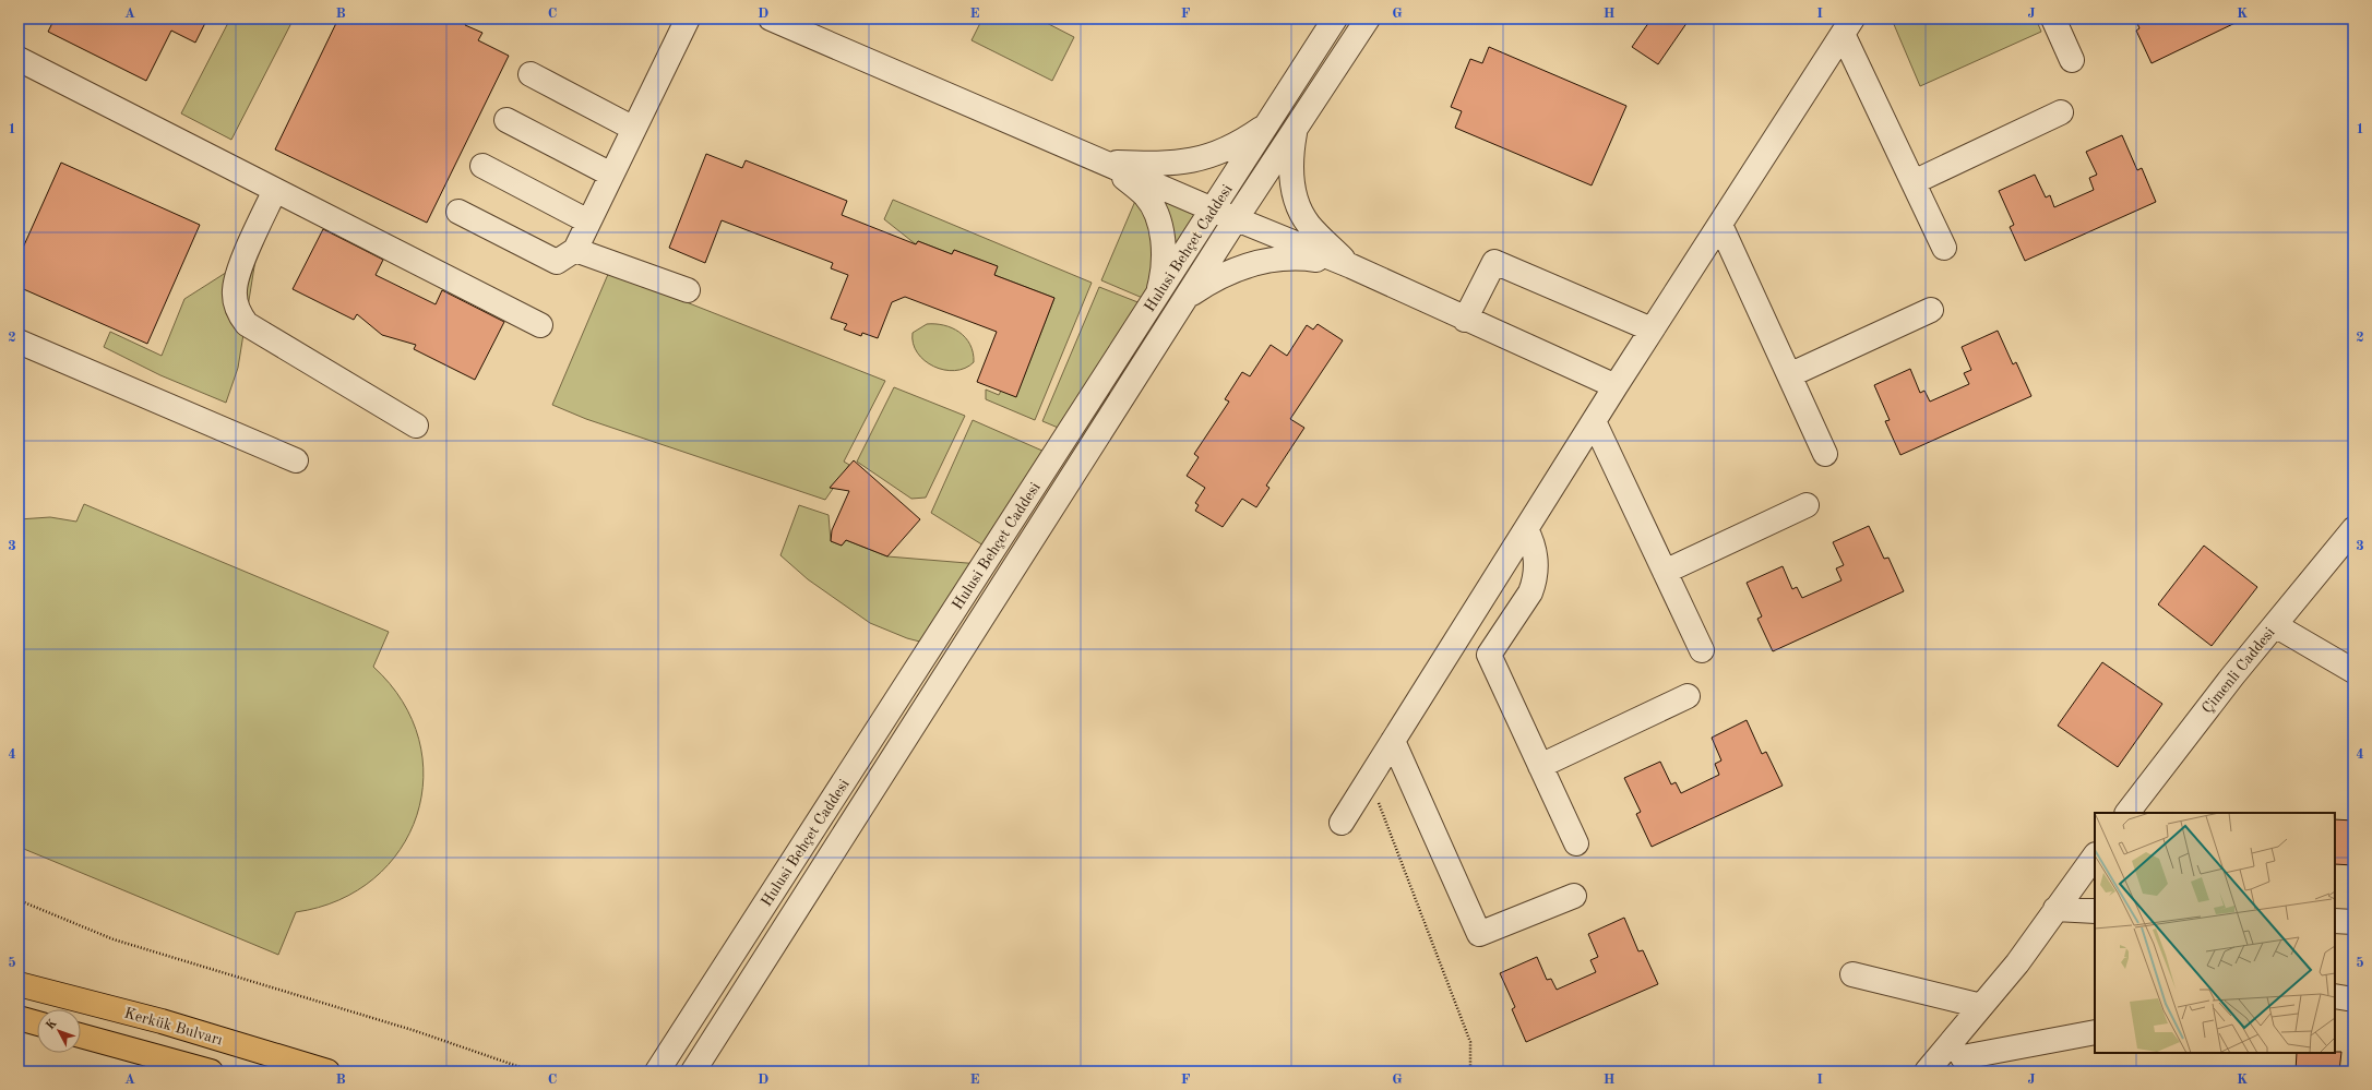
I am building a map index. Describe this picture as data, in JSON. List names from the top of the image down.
{
  "streets": {
    "main road": ["Kerkük Bulvarı"],
    "street": ["Hulusi Behçet Caddesi", "Çimenli Caddesi"]
  },
  "north": "top left",
  "grid": {
    "columns": [
      "A",
      "B",
      "C",
      "D",
      "E",
      "F",
      "G",
      "H",
      "I",
      "J",
      "K"
    ],
    "rows": [
      "1",
      "2",
      "3",
      "4",
      "5"
    ]
  }
}
